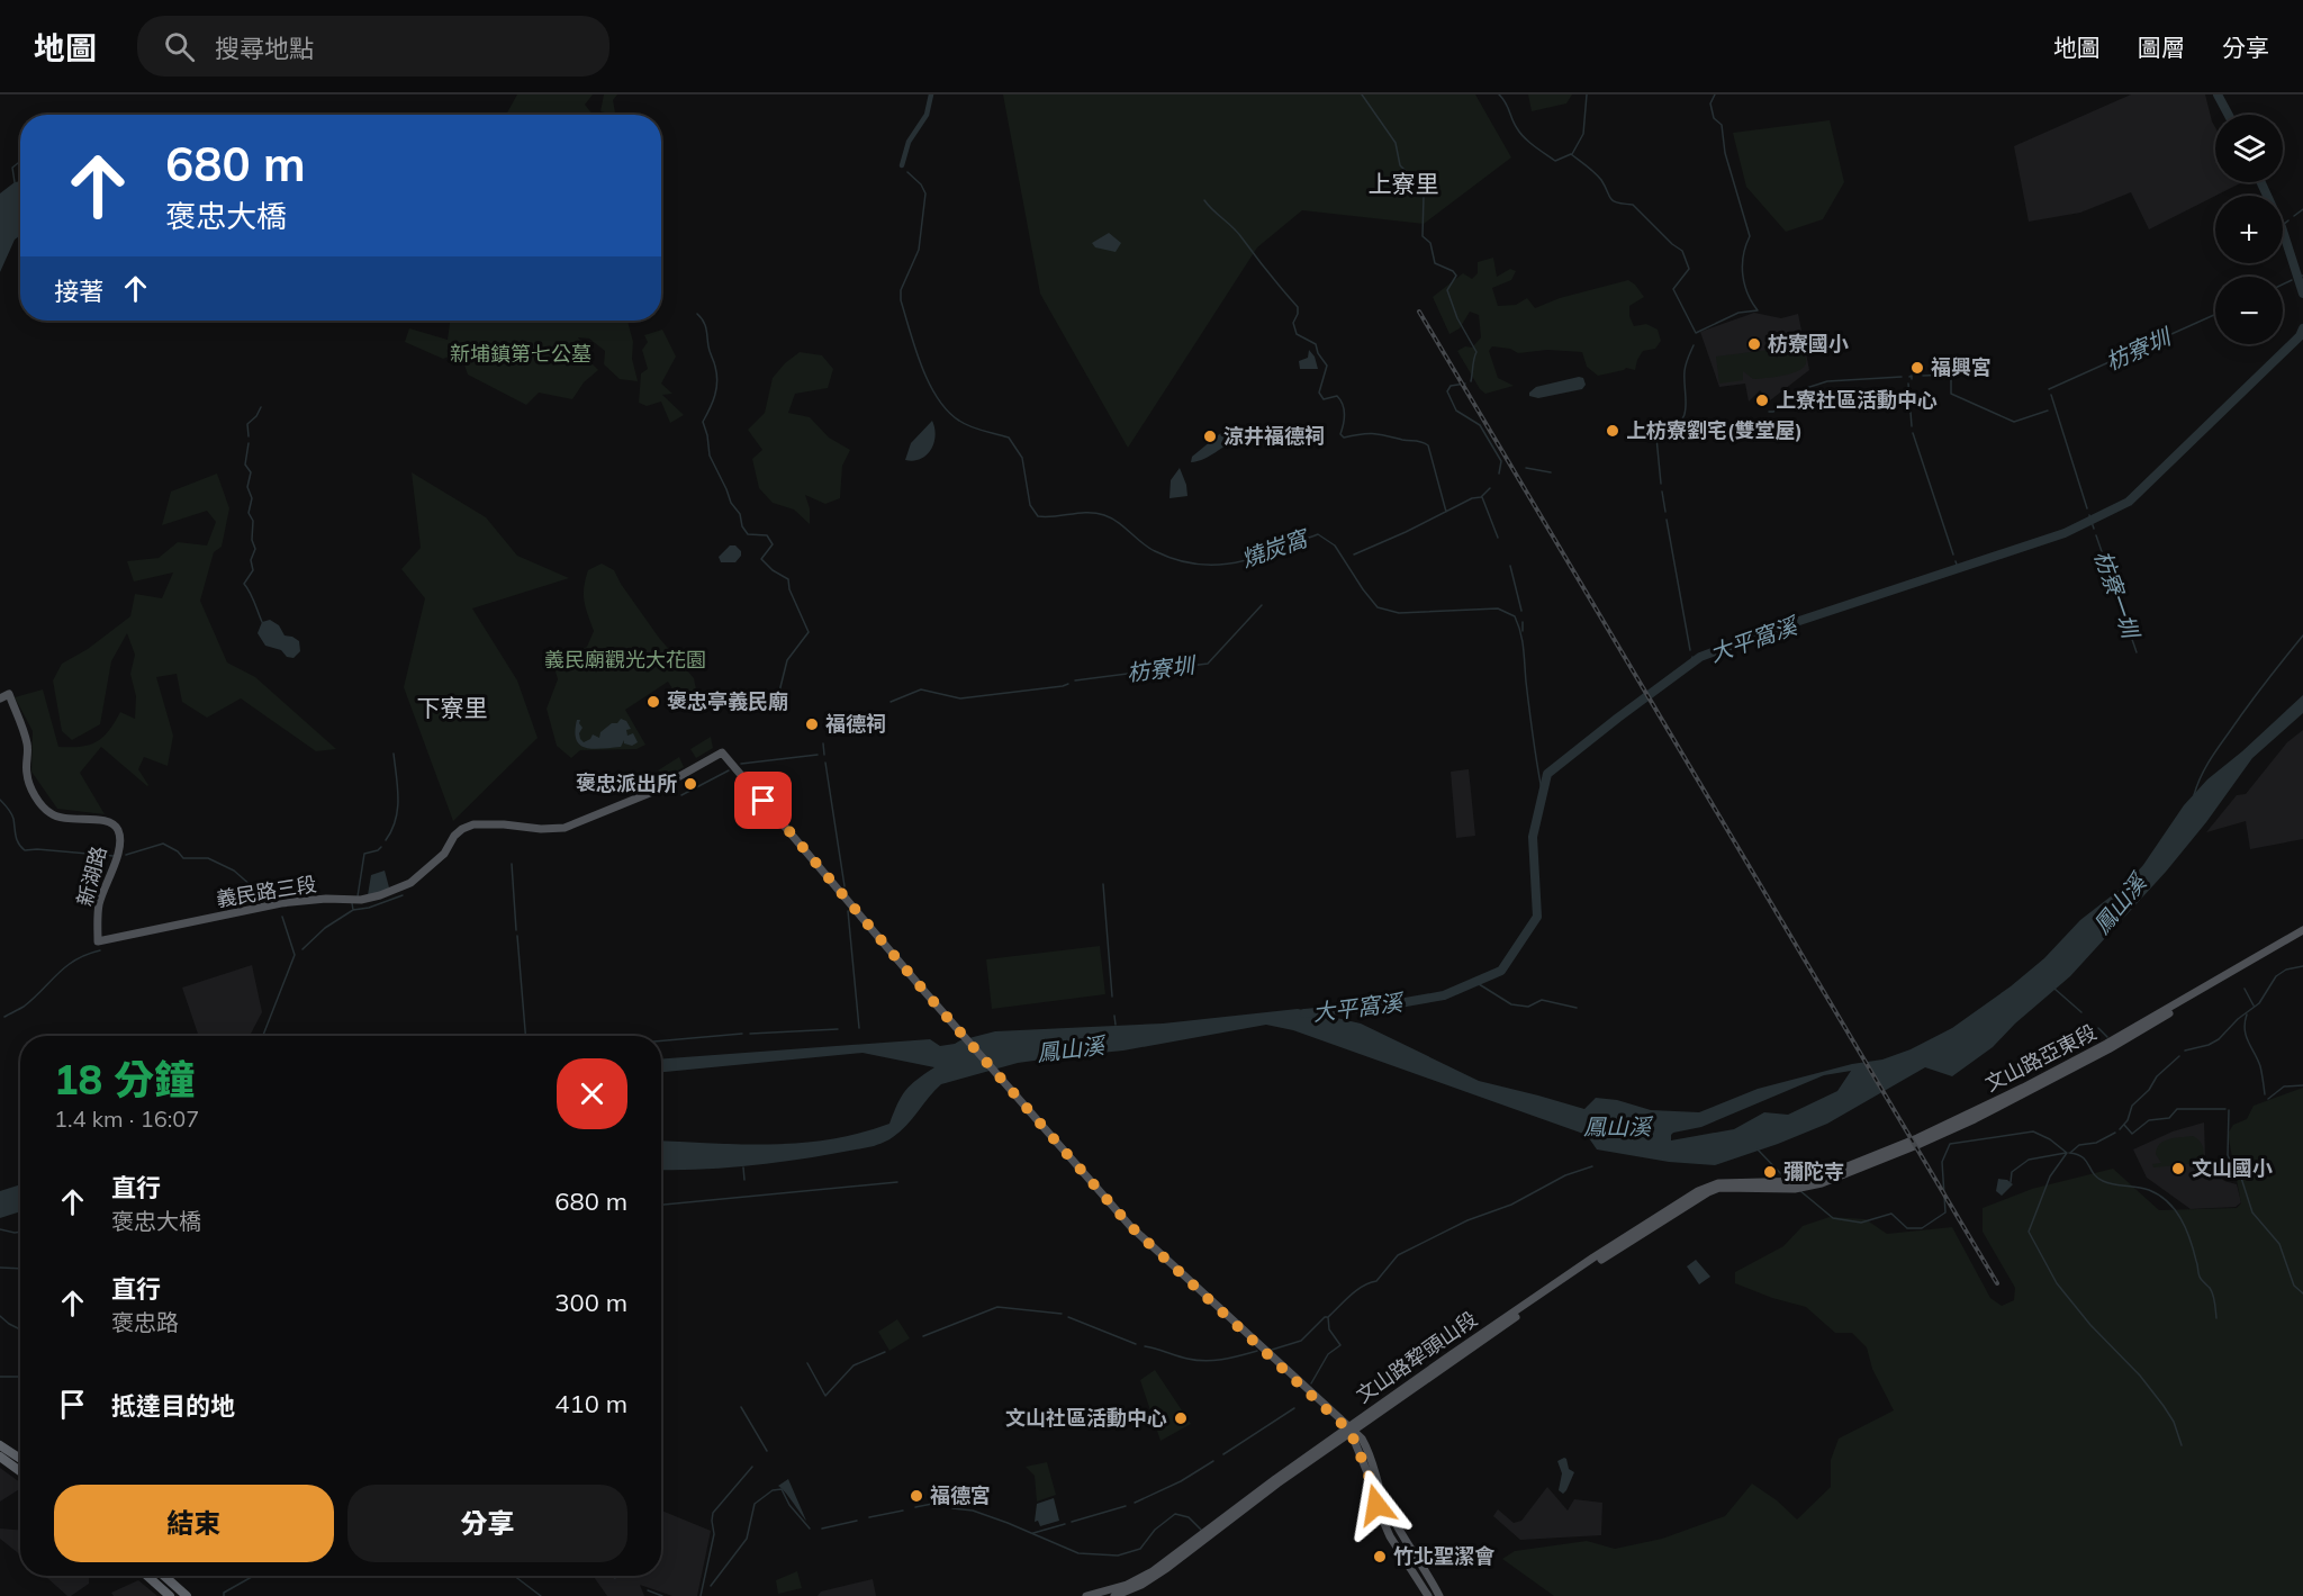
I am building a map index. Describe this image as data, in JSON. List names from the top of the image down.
{
  "streets": {
    "main road": [
      "新湖路",
      "義民路三段",
      "文山路亞東段",
      "文山路犂頭山段"
    ]
  },
  "crossings": [
    ["新湖路", "義民路三段"],
    ["義民路三段", "文山路犂頭山段"],
    ["文山路亞東段", "文山路犂頭山段"]
  ],
  "districts": ["上寮里", "下寮里"],
  "water": [
    "枋寮圳",
    "燒炭窩",
    "枋寮一圳",
    "大平窩溪",
    "鳳山溪"
  ],
  "parks": ["新埔鎮第七公墓", "義民廟觀光大花園"],
  "places": [
    "枋寮國小",
    "福興宮",
    "上寮社區活動中心",
    "上枋寮劉宅(雙堂屋)",
    "涼井福德祠",
    "褒忠亭義民廟",
    "福德祠",
    "褒忠派出所",
    "文山國小",
    "彌陀寺",
    "文山社區活動中心",
    "福德宮",
    "竹北聖潔會"
  ],
  "page": {
    "header": "地圖",
    "search": "搜尋地點",
    "nav": ["地圖", "圖層", "分享"],
    "map_buttons": ["+", "−"],
    "turn": ["680 m", "褒忠大橋"],
    "then": "接著",
    "heading": ["18 分鐘", "1.4 km · 16:07"],
    "list": [
      {
        "name": "直行",
        "note": "褒忠大橋",
        "value": "680 m"
      },
      {
        "name": "直行",
        "note": "褒忠路",
        "value": "300 m"
      },
      {
        "name": "抵達目的地",
        "value": "410 m"
      }
    ],
    "buttons": ["結束", "分享"]
  }
}
